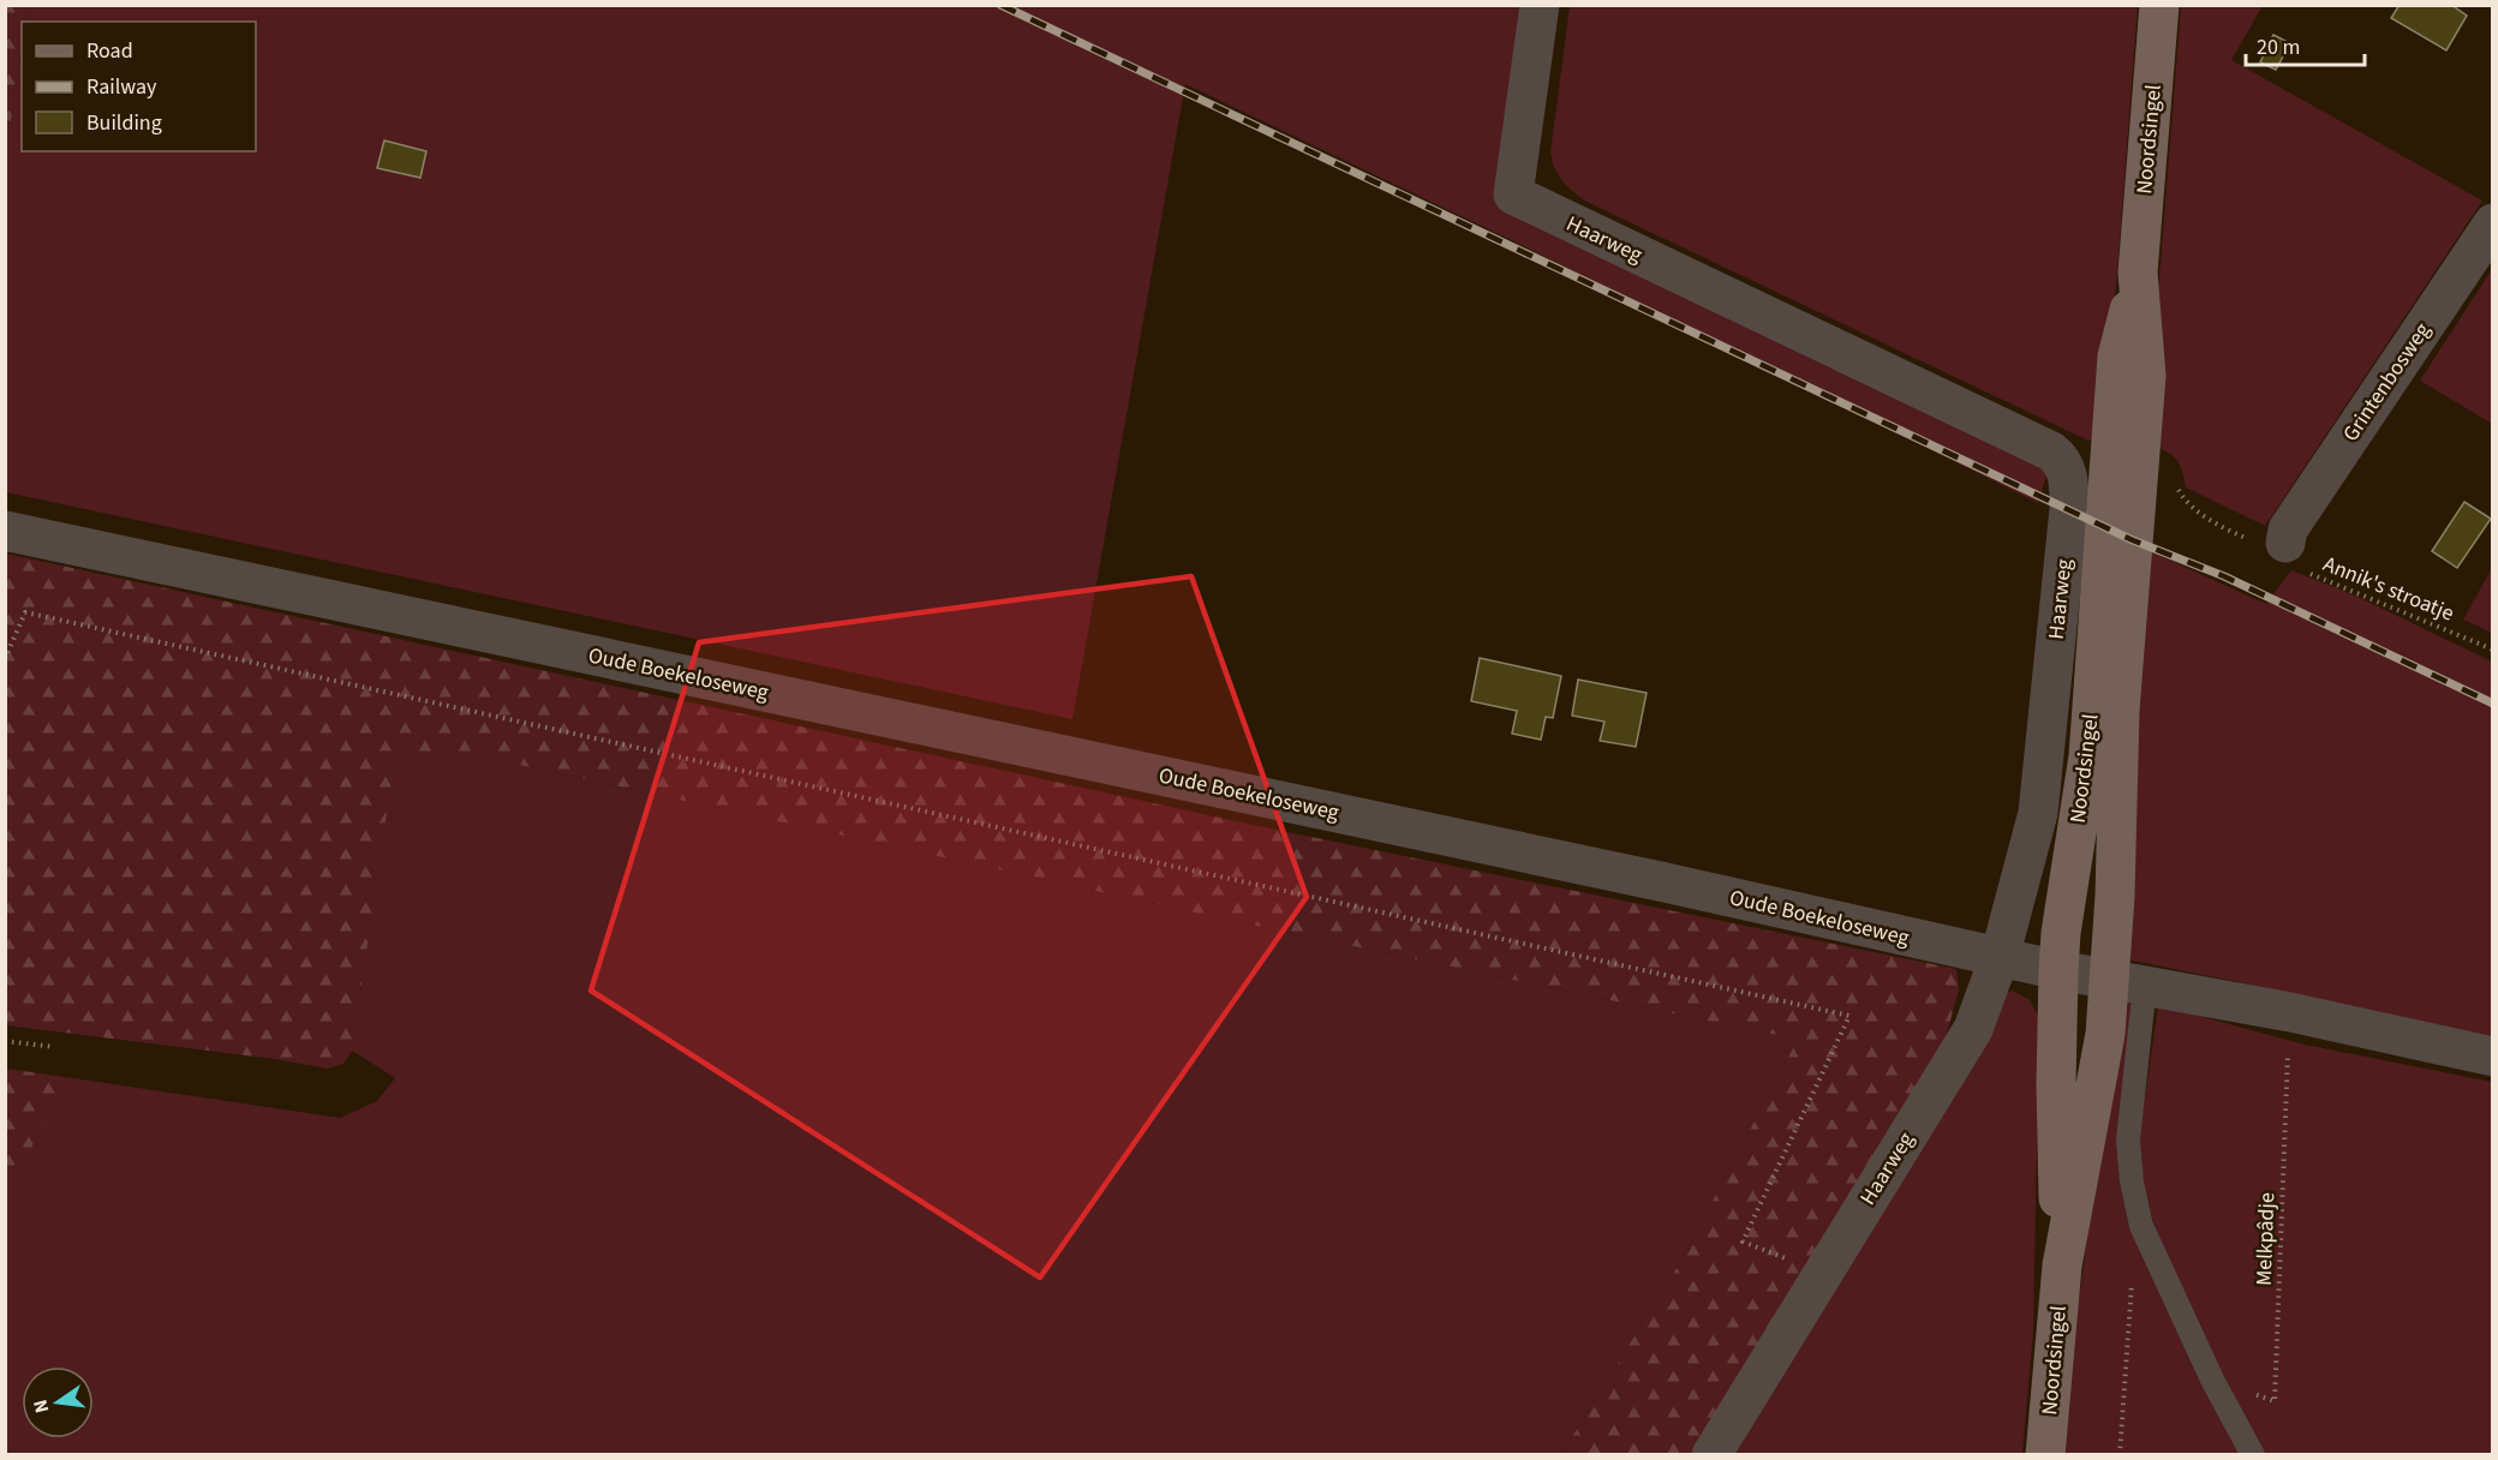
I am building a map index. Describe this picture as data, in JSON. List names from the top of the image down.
{
  "streets": {
    "main road": ["Noordsingel"],
    "street": ["Haarweg", "Grintenbosweg", "Oude Boekeloseweg"],
    "path": ["Annik's stroatje", "Melkpâdje"]
  },
  "crossings": [
    ["Noordsingel", "Oude Boekeloseweg"],
    ["Haarweg", "Oude Boekeloseweg"],
    ["Grintenbosweg", "Annik's stroatje"],
    ["Oude Boekeloseweg", "Melkpâdje"]
  ],
  "legend": ["Road", "Railway", "Building"],
  "scale_bar": "20 m",
  "north": "left"
}
